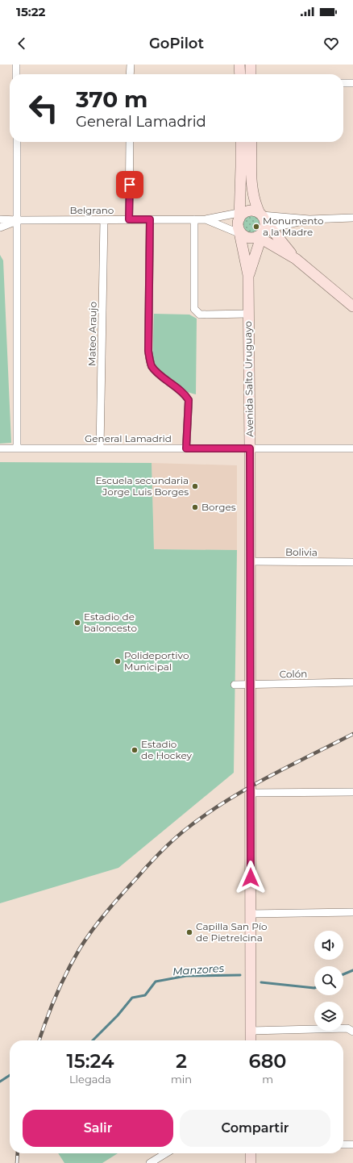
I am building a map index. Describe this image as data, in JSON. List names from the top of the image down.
{
  "streets": {
    "main road": ["Avenida Salto Uruguayo"],
    "street": [
      "Belgrano",
      "Mateo Araujo",
      "General Lamadrid",
      "Bolivia",
      "Colón"
    ]
  },
  "crossings": [
    ["Belgrano", "Mateo Araujo"],
    ["Belgrano", "Avenida Salto Uruguayo"],
    ["Mateo Araujo", "General Lamadrid"],
    ["Avenida Salto Uruguayo", "General Lamadrid"],
    ["Avenida Salto Uruguayo", "Bolivia"],
    ["Avenida Salto Uruguayo", "Colón"]
  ],
  "water": ["Manzores"],
  "places": [
    "Monumento a la Madre",
    "Escuela secundaria Jorge Luis Borges",
    "Borges",
    "Estadio de baloncesto",
    "Polideportivo Municipal",
    "Estadio de Hockey",
    "Capilla San Pío de Pietrelcina"
  ],
  "page": {
    "status": "15:22",
    "header": "GoPilot",
    "turn": ["370 m", "General Lamadrid"],
    "eta": [
      "15:24",
      "Llegada",
      "2",
      "min",
      "680",
      "m"
    ],
    "buttons": ["Salir", "Compartir"]
  }
}
